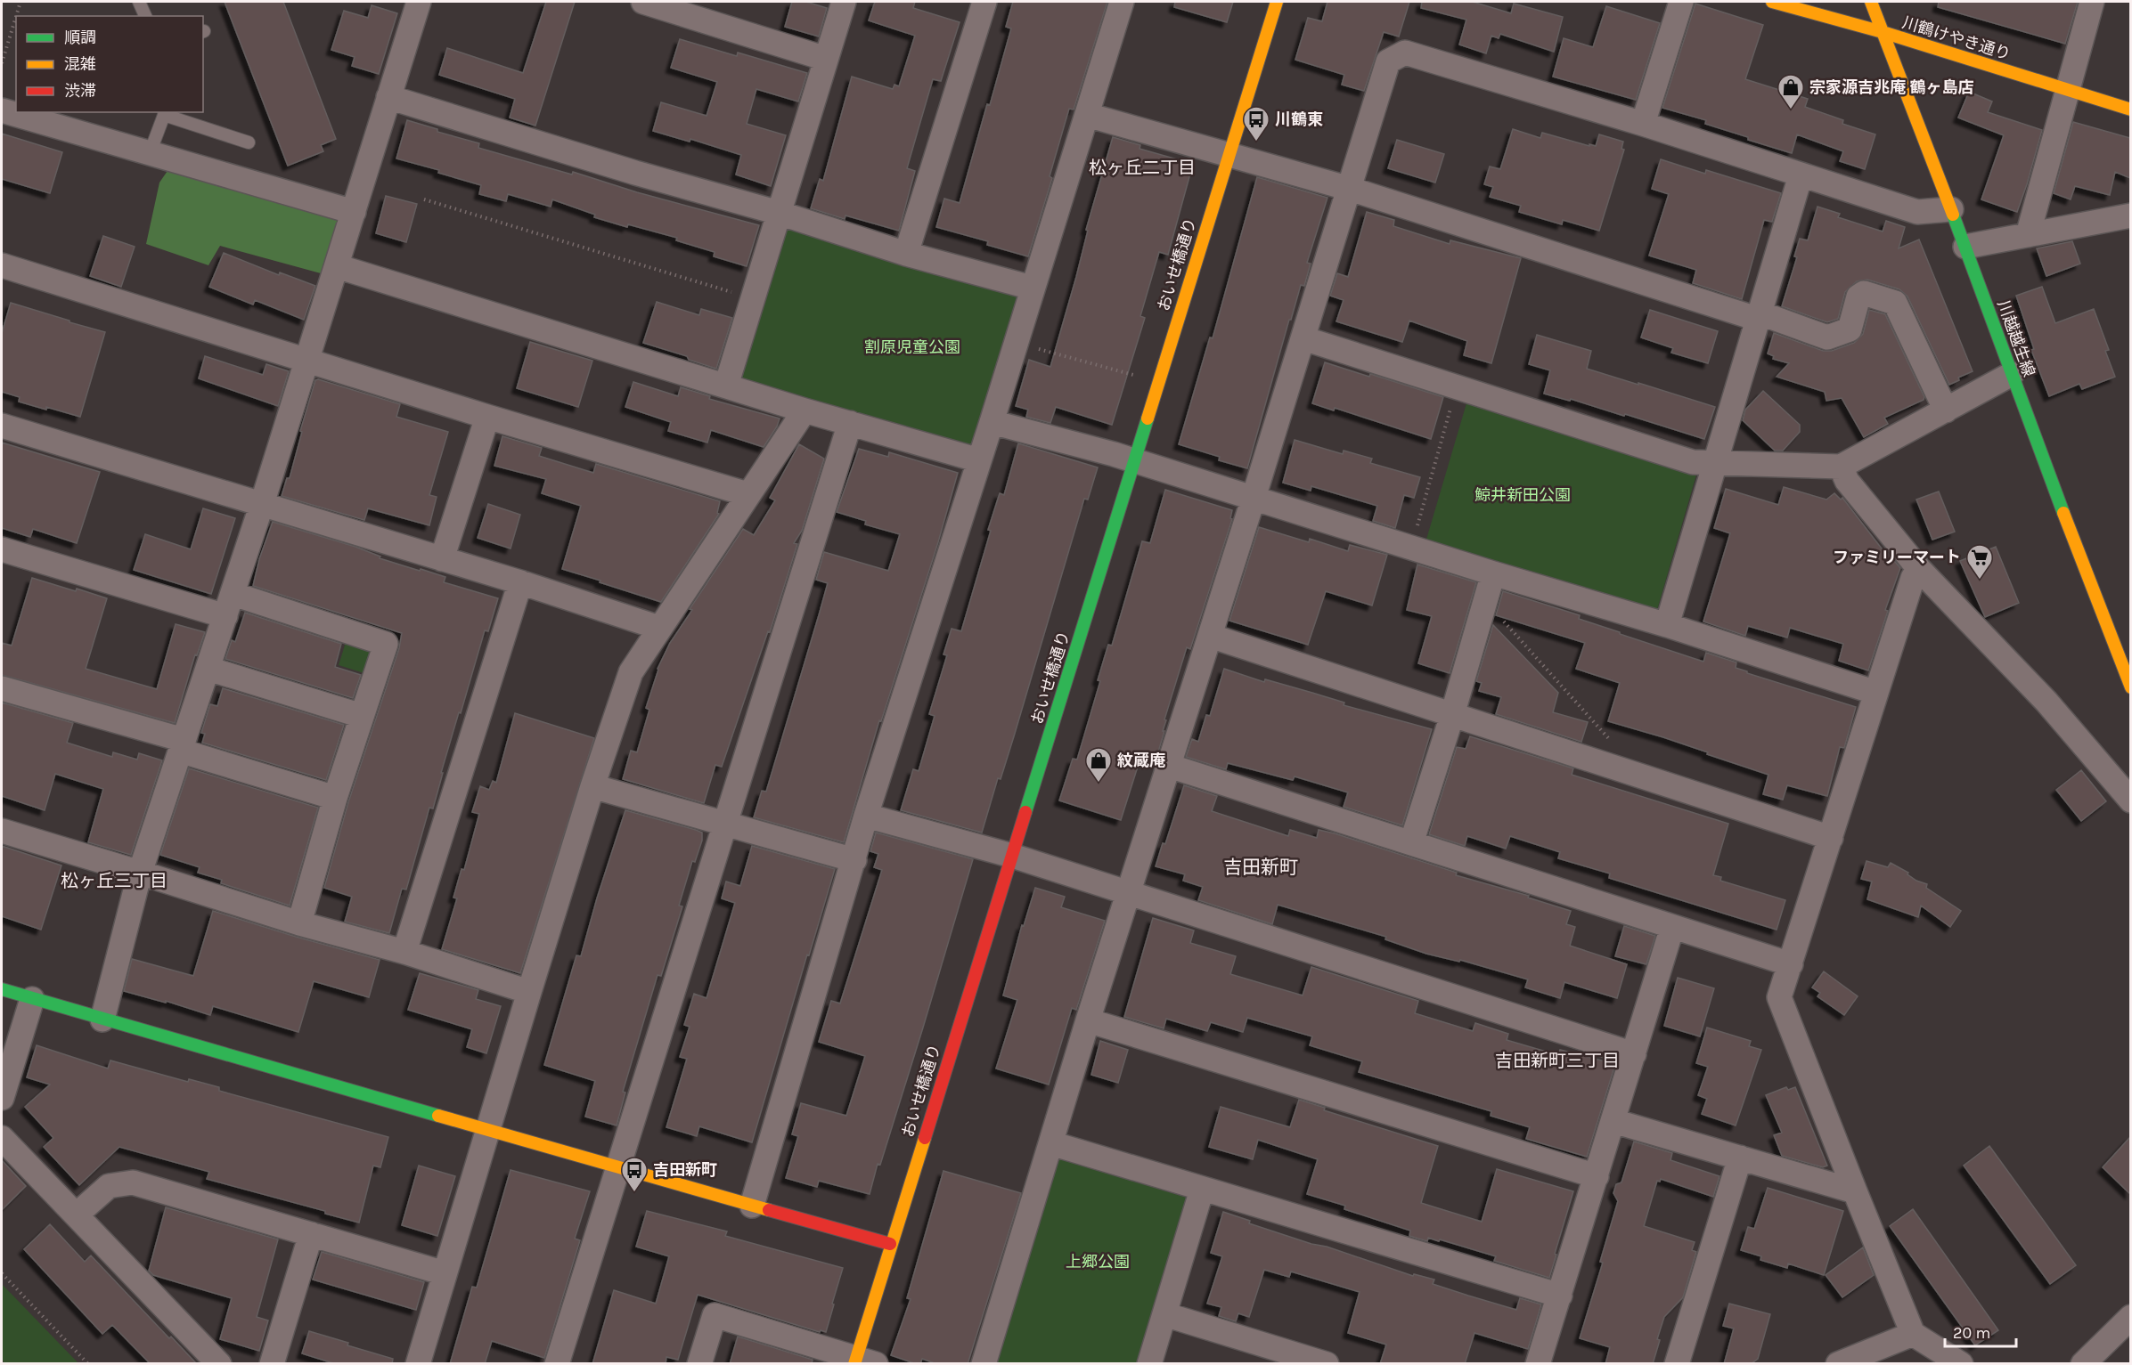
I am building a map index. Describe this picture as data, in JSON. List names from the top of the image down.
{
  "streets": {
    "street": ["川鶴けやき通り", "おいせ橋通り", "川越越生線"]
  },
  "crossings": [
    ["川鶴けやき通り", "川越越生線"]
  ],
  "districts": [
    "松ヶ丘二丁目",
    "吉田新町",
    "松ヶ丘三丁目",
    "吉田新町三丁目"
  ],
  "parks": ["割原児童公園", "鯨井新田公園", "上郷公園"],
  "places": {
    "shop": ["宗家源吉兆庵 鶴ヶ島店", "紋蔵庵"],
    "bus stop": ["川鶴東", "吉田新町"],
    "supermarket": ["ファミリーマート"]
  },
  "legend": ["順調", "混雑", "渋滞"],
  "scale_bar": "20 m"
}
